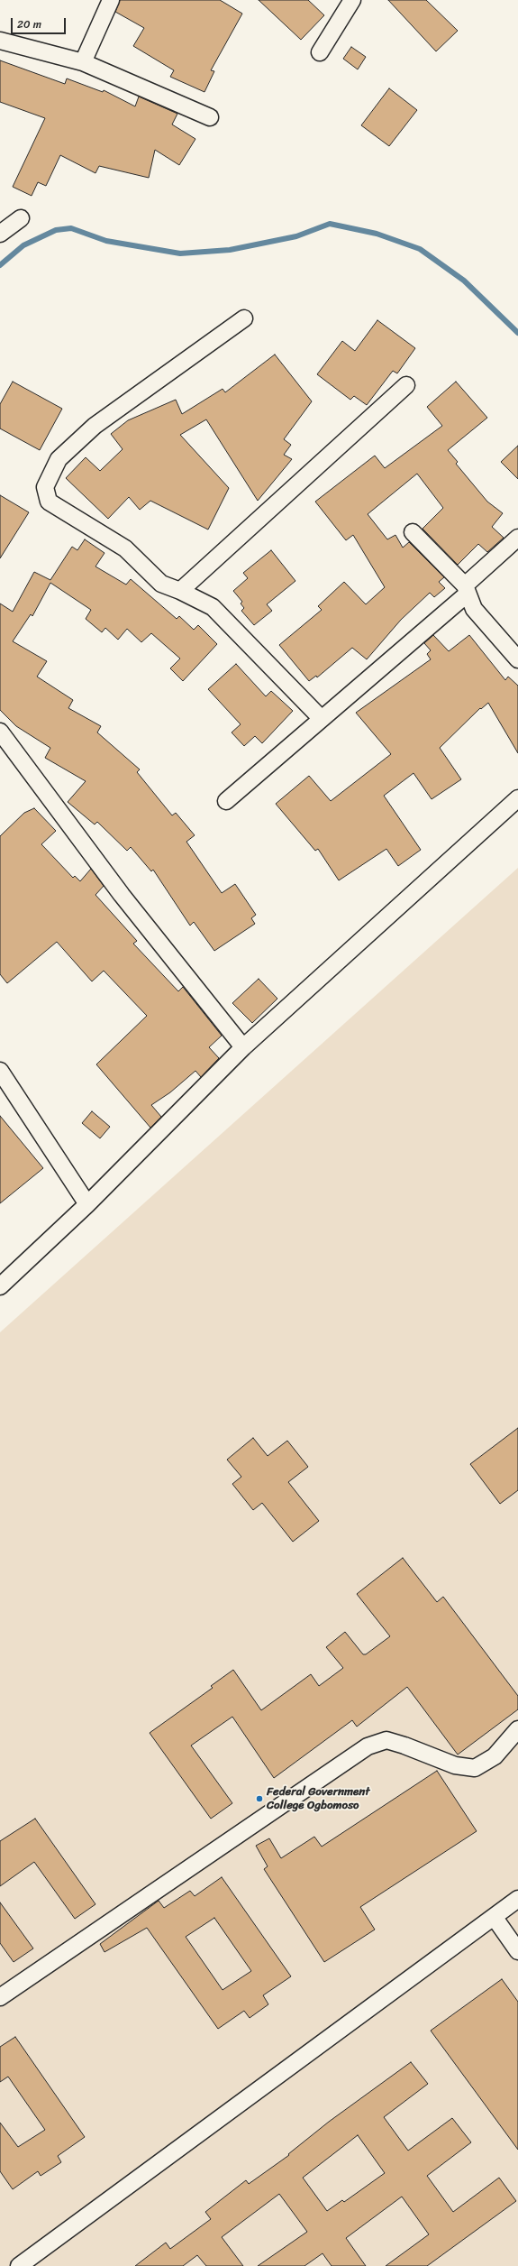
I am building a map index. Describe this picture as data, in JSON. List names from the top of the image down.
{
  "places": ["Federal Government College Ogbomoso"],
  "scale_bar": "20 m"
}
